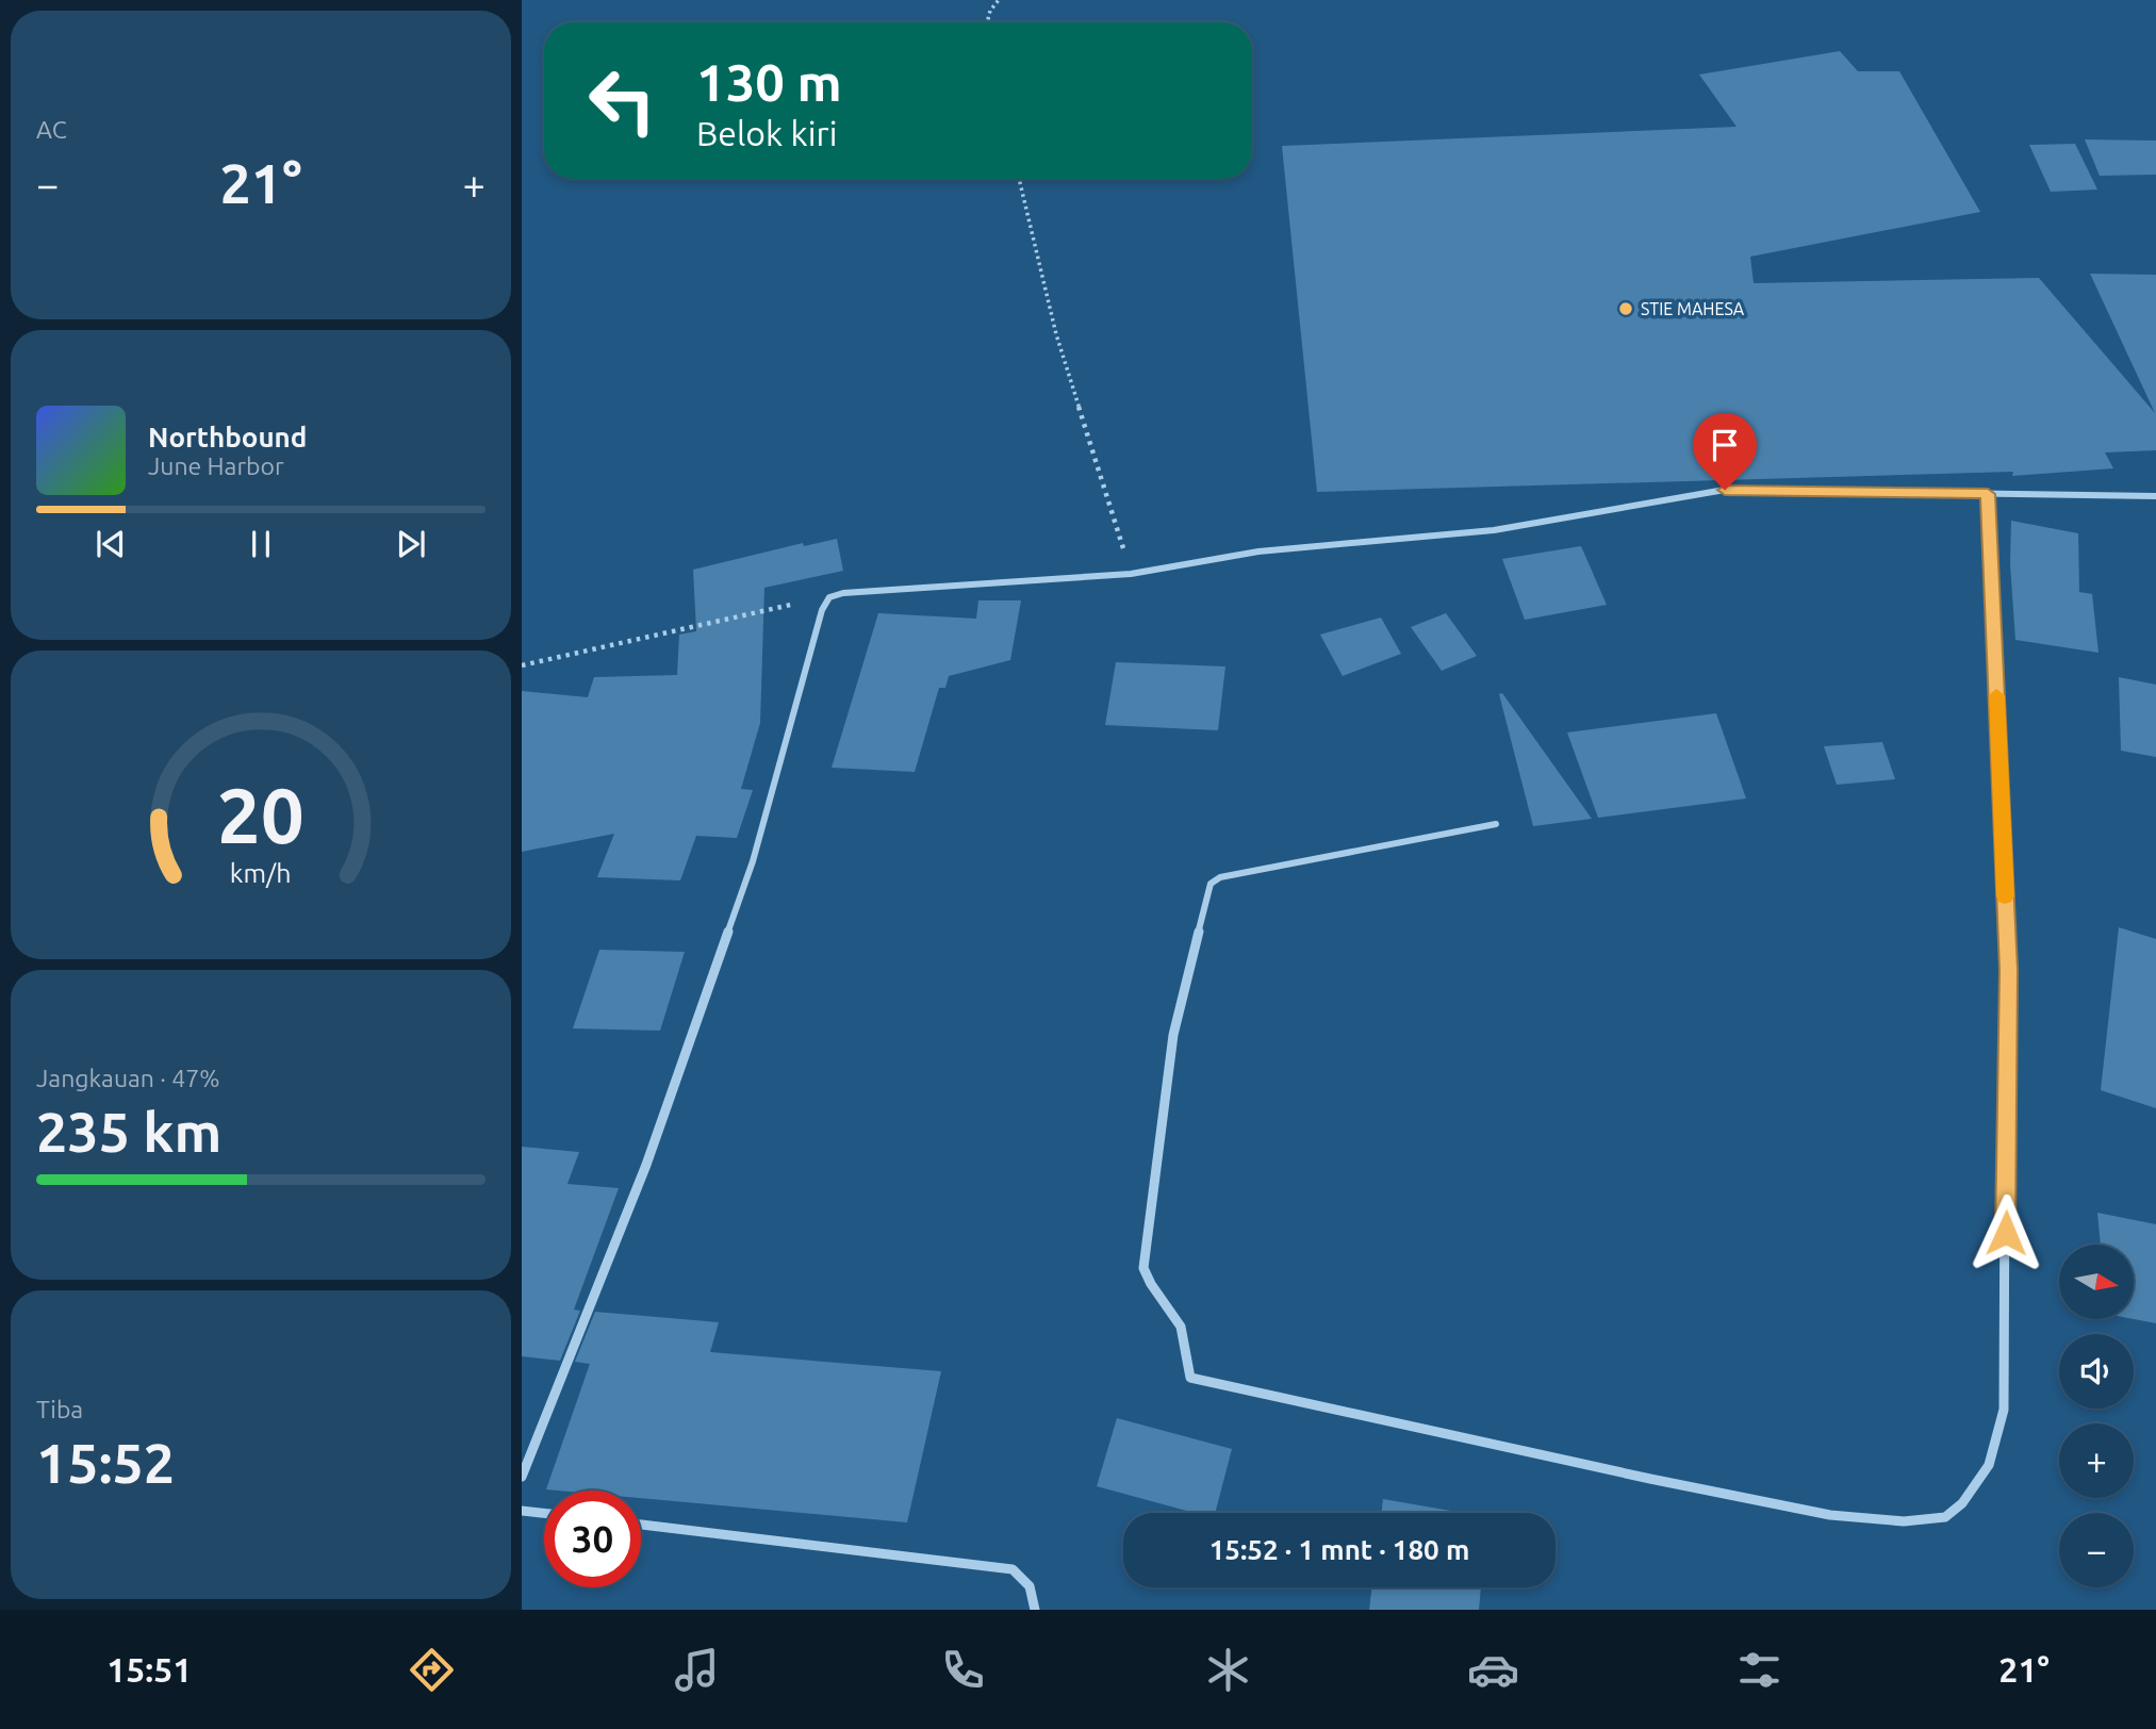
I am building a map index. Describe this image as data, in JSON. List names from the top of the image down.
{
  "places": ["STIE MAHESA"],
  "north": "right",
  "page": {
    "tile": [
      "AC",
      ["Jangkauan · 47%", "235 km"],
      ["Tiba", "15:52"]
    ],
    "turn": ["130 m", "Belok kiri"],
    "heat": ["−", "21°", "+"],
    "song": ["Northbound", "June Harbor"],
    "map_buttons": ["+", "−"],
    "limit": "30",
    "trip": "15:52 · 1 mnt · 180 m",
    "tabs": ["15:51", "21°"],
    "gauge": ["20", "km/h"]
  }
}
